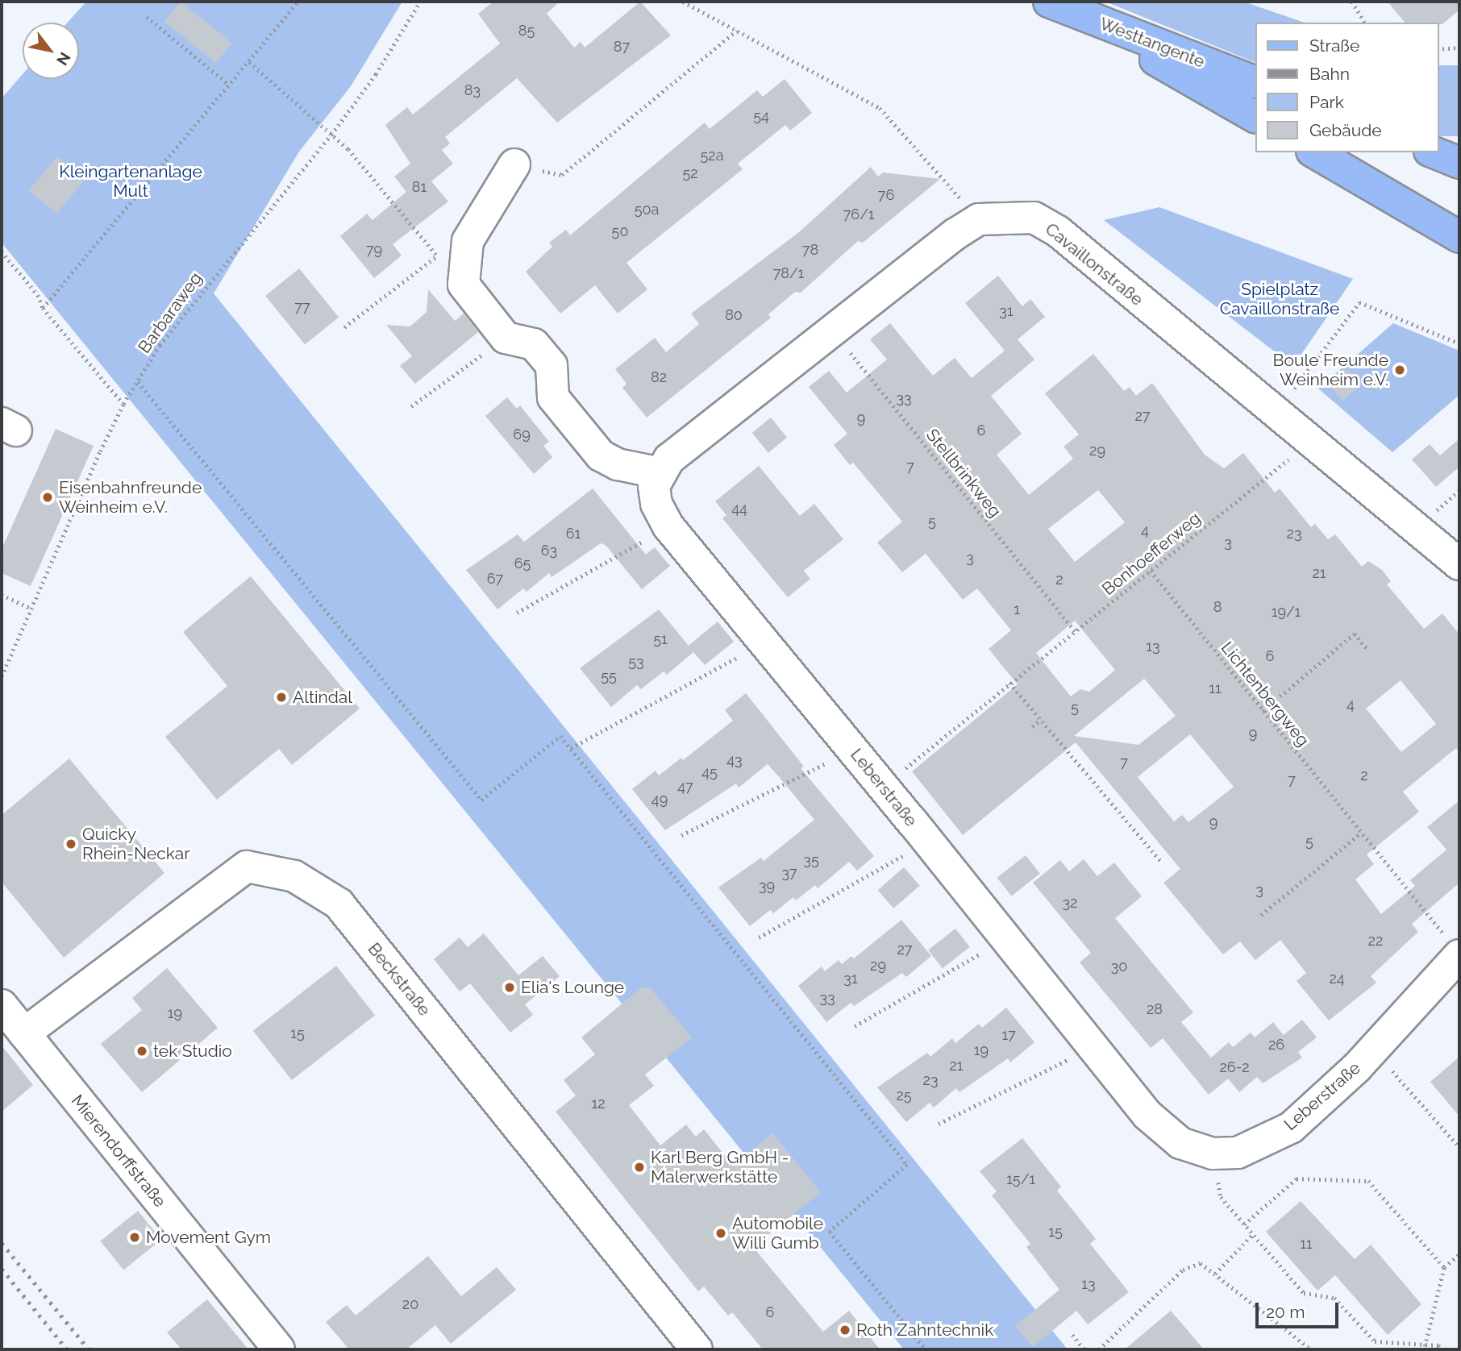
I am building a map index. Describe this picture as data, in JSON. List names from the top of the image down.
{
  "streets": {
    "main road": ["Westtangente"],
    "street": [
      "Cavaillonstraße",
      "Leberstraße",
      "Beckstraße",
      "Mierendorffstraße"
    ],
    "path": [
      "Barbaraweg",
      "Stellbrinkweg",
      "Bonhoefferweg",
      "Lichtenbergweg"
    ]
  },
  "crossings": [
    ["Cavaillonstraße", "Bonhoefferweg"],
    ["Stellbrinkweg", "Bonhoefferweg"],
    ["Bonhoefferweg", "Lichtenbergweg"],
    ["Bonhoefferweg", "Leberstraße"],
    ["Lichtenbergweg", "Leberstraße"],
    ["Beckstraße", "Mierendorffstraße"]
  ],
  "parks": ["Kleingartenanlage Mult", "Spielplatz Cavaillonstraße"],
  "places": [
    "Boule Freunde Weinheim e.V.",
    "Eisenbahnfreunde Weinheim e.V.",
    "Altindal",
    "Quicky Rhein-Neckar",
    "Elia's Lounge",
    "tek Studio",
    "Karl Berg GmbH - Malerwerkstätte",
    "Automobile Willi Gumb",
    "Movement Gym",
    "Roth Zahntechnik"
  ],
  "house_numbers": [
    "85",
    "87",
    "83",
    "54",
    "52a",
    "52",
    "81",
    "76",
    "50a",
    "76/1",
    "50",
    "79",
    "78",
    "78/1",
    "77",
    "31",
    "80",
    "82",
    "33",
    "27",
    "9",
    "6",
    "69",
    "29",
    "7",
    "44",
    "5",
    "4",
    "61",
    "23",
    "3",
    "63",
    "3",
    "65",
    "21",
    "67",
    "2",
    "8",
    "1",
    "19/1",
    "51",
    "13",
    "6",
    "53",
    "55",
    "11",
    "4",
    "5",
    "9",
    "43",
    "7",
    "45",
    "2",
    "7",
    "47",
    "49",
    "9",
    "5",
    "35",
    "37",
    "39",
    "3",
    "32",
    "22",
    "27",
    "29",
    "30",
    "31",
    "24",
    "33",
    "28",
    "19",
    "15",
    "17",
    "26",
    "19",
    "21",
    "26-2",
    "23",
    "25",
    "12",
    "15/1",
    "15",
    "11",
    "13",
    "20",
    "6"
  ],
  "legend": [
    "Straße",
    "Bahn",
    "Park",
    "Gebäude"
  ],
  "scale_bar": "20 m",
  "north": "bottom right"
}
